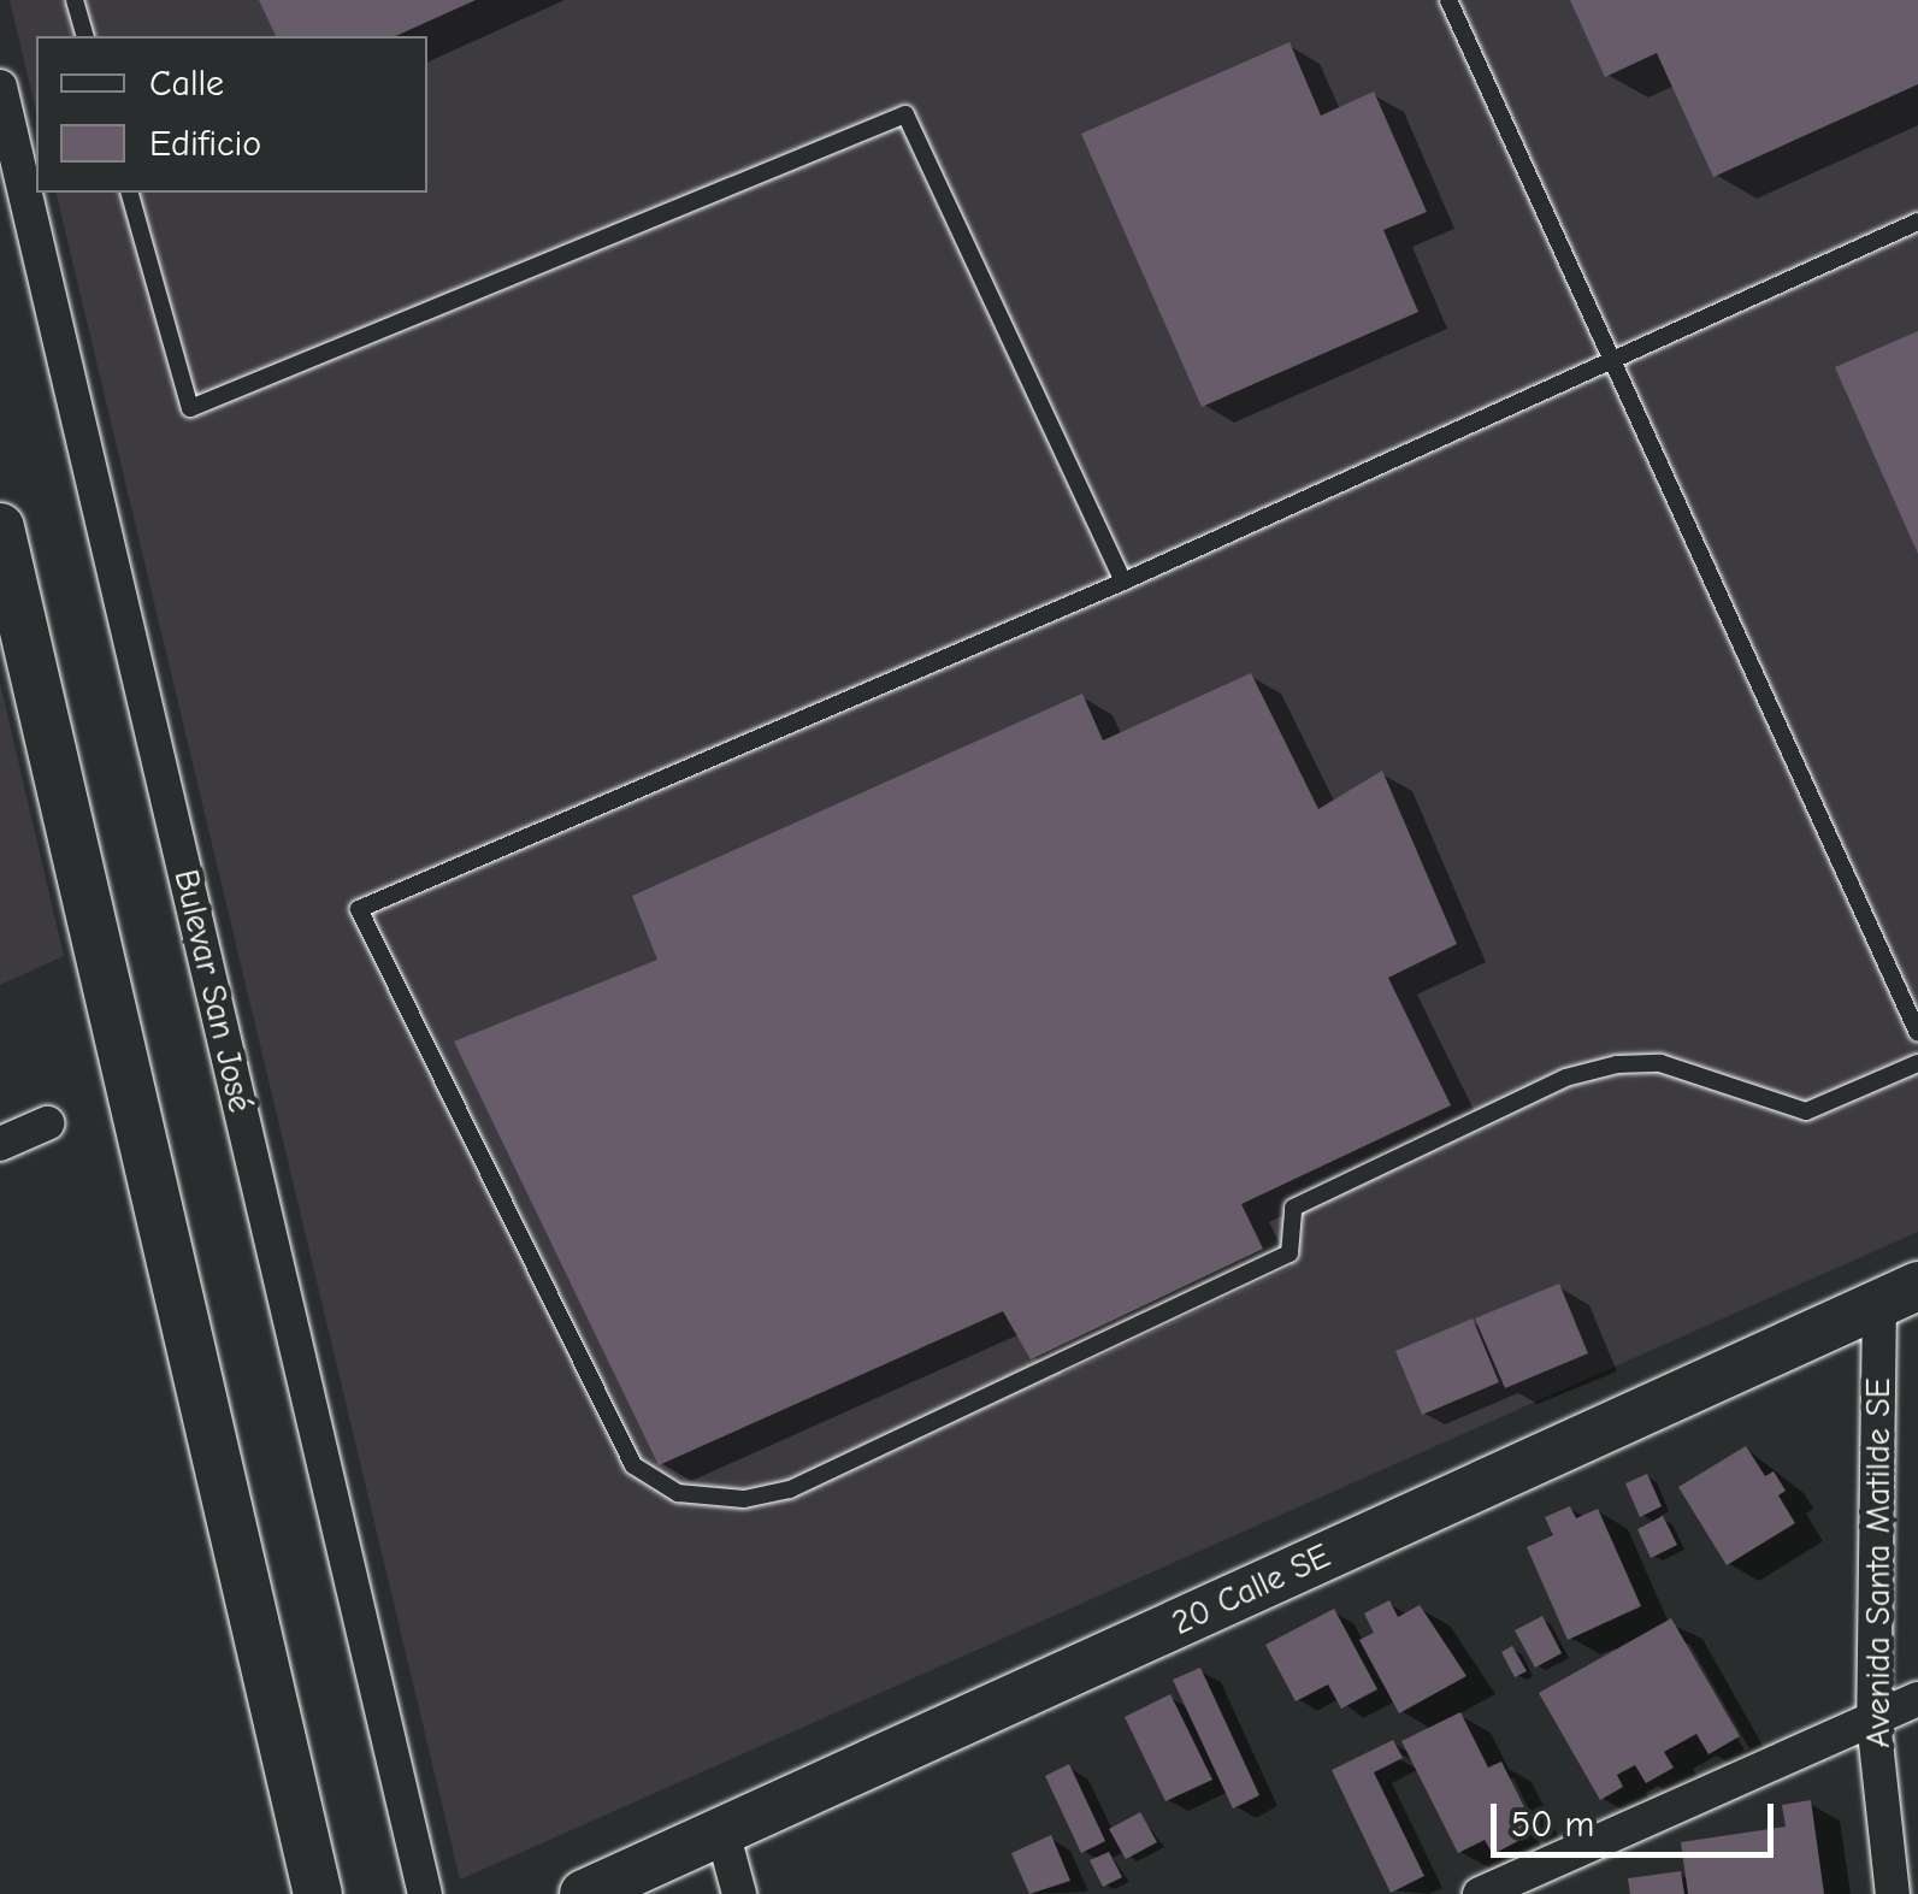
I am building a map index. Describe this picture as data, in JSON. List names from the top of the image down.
{
  "streets": {
    "street": ["Bulevar San José", "Avenida Santa Matilde SE", "20 Calle SE"]
  },
  "crossings": [
    ["Avenida Santa Matilde SE", "20 Calle SE"]
  ],
  "legend": ["Calle", "Edificio"],
  "scale_bar": "50 m"
}
